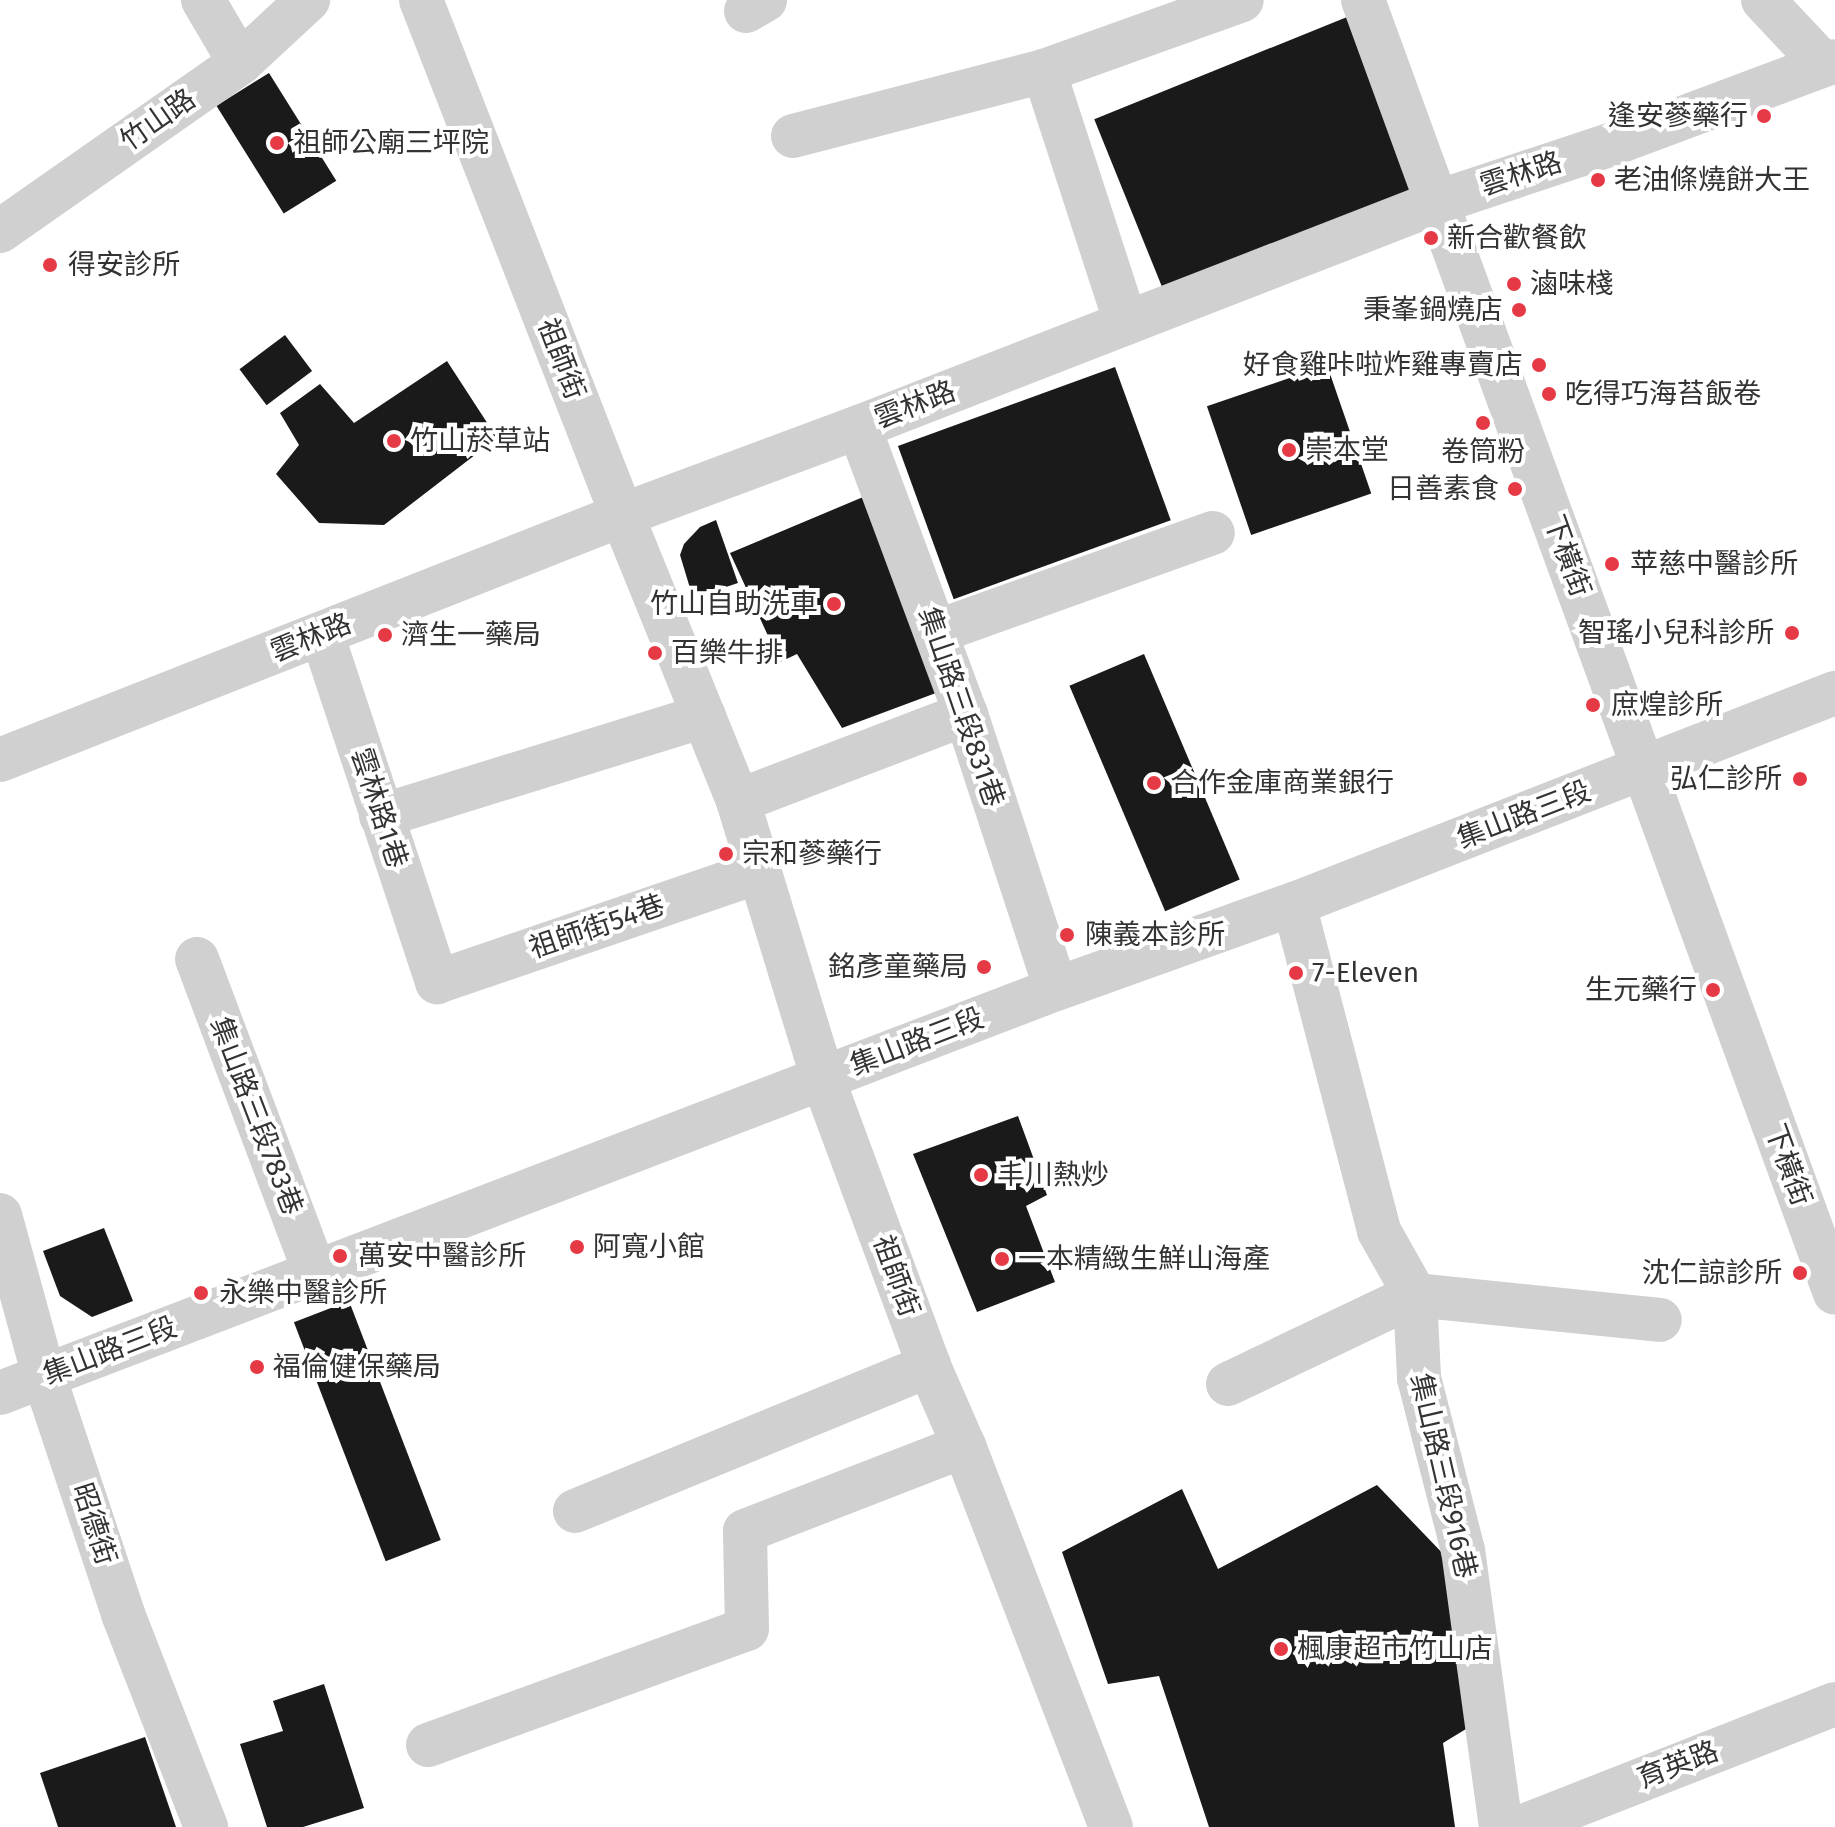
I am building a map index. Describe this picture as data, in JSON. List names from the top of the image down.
{
  "streets": {
    "street": [
      "竹山路",
      "雲林路",
      "祖師街",
      "下橫街",
      "集山路三段831巷",
      "雲林路1巷",
      "集山路三段",
      "祖師街54巷",
      "集山路三段783巷",
      "集山路三段916巷",
      "昭德街",
      "育英路"
    ]
  },
  "crossings": [
    ["雲林路", "祖師街"],
    ["雲林路", "下橫街"],
    ["雲林路", "集山路三段831巷"],
    ["雲林路", "雲林路1巷"],
    ["祖師街", "集山路三段"],
    ["祖師街", "祖師街54巷"],
    ["下橫街", "集山路三段"],
    ["集山路三段831巷", "集山路三段"],
    ["雲林路1巷", "祖師街54巷"],
    ["集山路三段", "集山路三段783巷"],
    ["集山路三段", "集山路三段916巷"],
    ["集山路三段", "昭德街"]
  ],
  "places": [
    "逢安蔘藥行",
    "祖師公廟三坪院",
    "老油條燒餅大王",
    "新合歡餐飲",
    "得安診所",
    "滷味棧",
    "秉峯鍋燒店",
    "好食雞咔啦炸雞專賣店",
    "吃得巧海苔飯卷",
    "卷筒粉",
    "竹山菸草站",
    "崇本堂",
    "日善素食",
    "苹慈中醫診所",
    "竹山自助洗車",
    "智瑤小兒科診所",
    "濟生一藥局",
    "百樂牛排",
    "庶煌診所",
    "弘仁診所",
    "合作金庫商業銀行",
    "宗和蔘藥行",
    "陳義本診所",
    "銘彥童藥局",
    "7-Eleven",
    "生元藥行",
    "丰川熱炒",
    "阿寬小館",
    "萬安中醫診所",
    "一本精緻生鮮山海產",
    "沈仁諒診所",
    "永樂中醫診所",
    "福倫健保藥局",
    "楓康超市竹山店"
  ]
}
